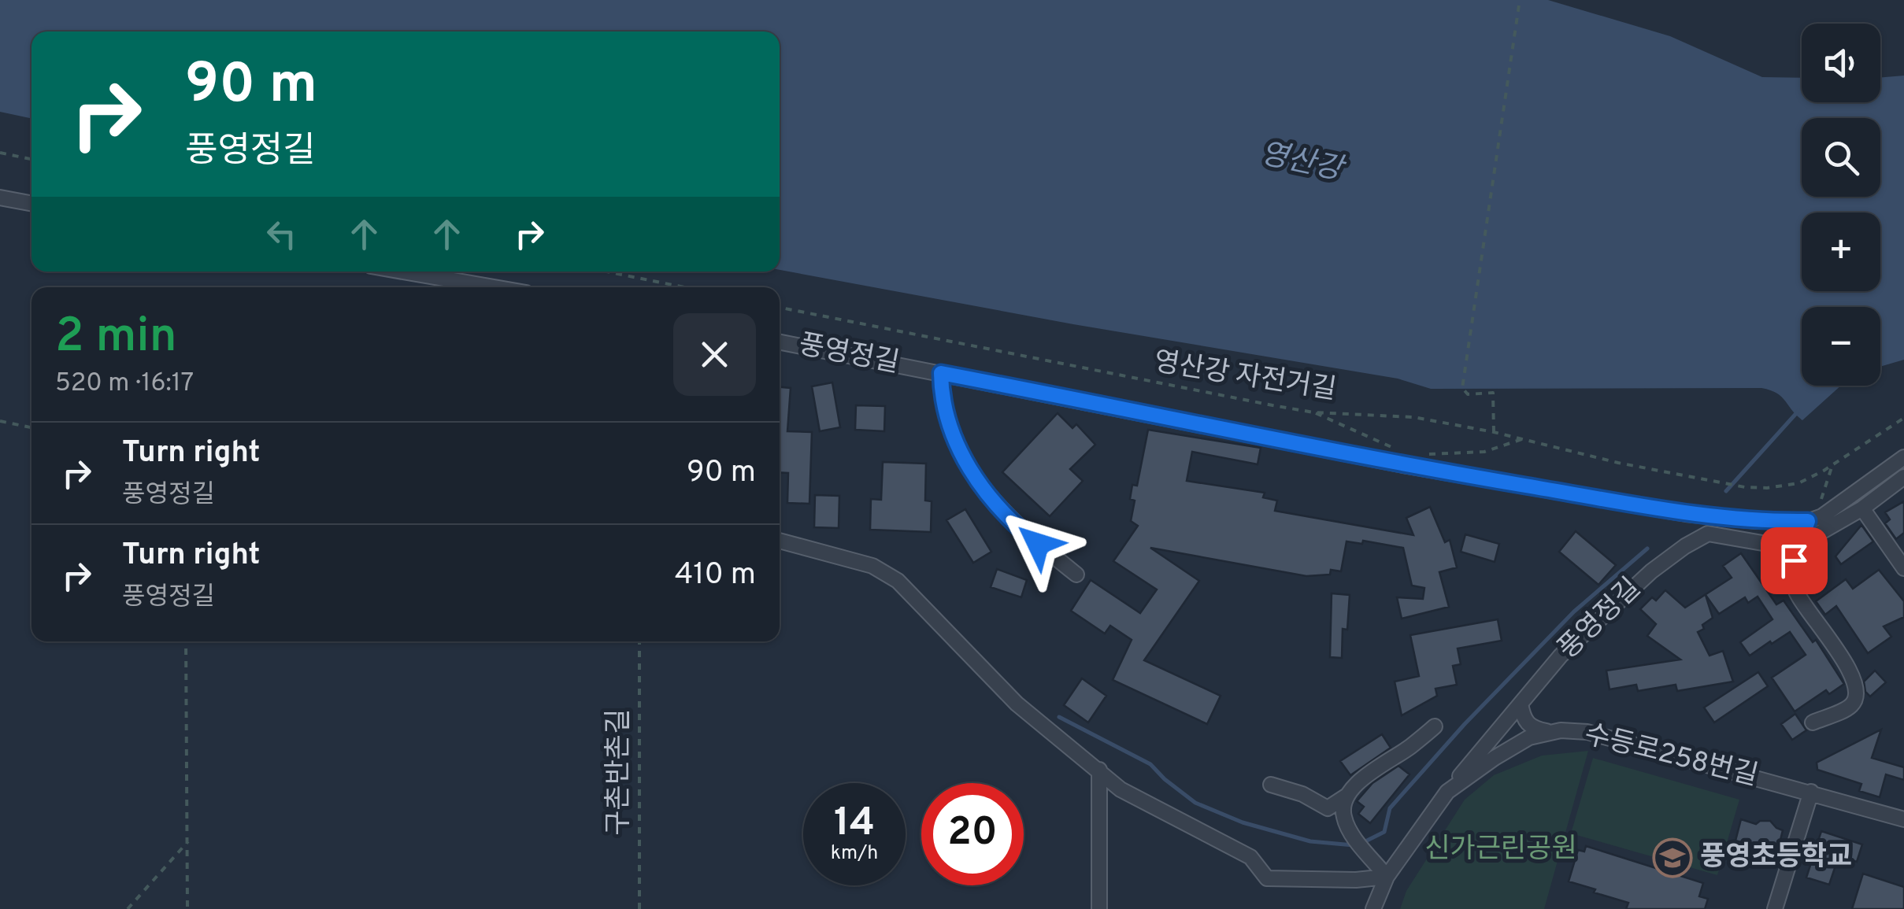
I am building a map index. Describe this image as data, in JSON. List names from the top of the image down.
{
  "streets": {
    "street": ["풍영정길", "수등로258번길"],
    "path": ["영산강 자전거길", "구촌반촌길"]
  },
  "crossings": [
    ["풍영정길", "수등로258번길"]
  ],
  "water": ["영산강"],
  "parks": ["신가근린공원"],
  "places": {
    "school or university": ["풍영초등학교"]
  },
  "page": {
    "map_buttons": ["+", "−"],
    "turn": ["90 m", "풍영정길"],
    "heading": ["2 min", "520 m · 16:17"],
    "list": [
      {
        "name": "Turn right",
        "note": "풍영정길",
        "value": "90 m"
      },
      {
        "name": "Turn right",
        "note": "풍영정길",
        "value": "410 m"
      }
    ],
    "speed": "14 km/h",
    "limit": "20"
  }
}
